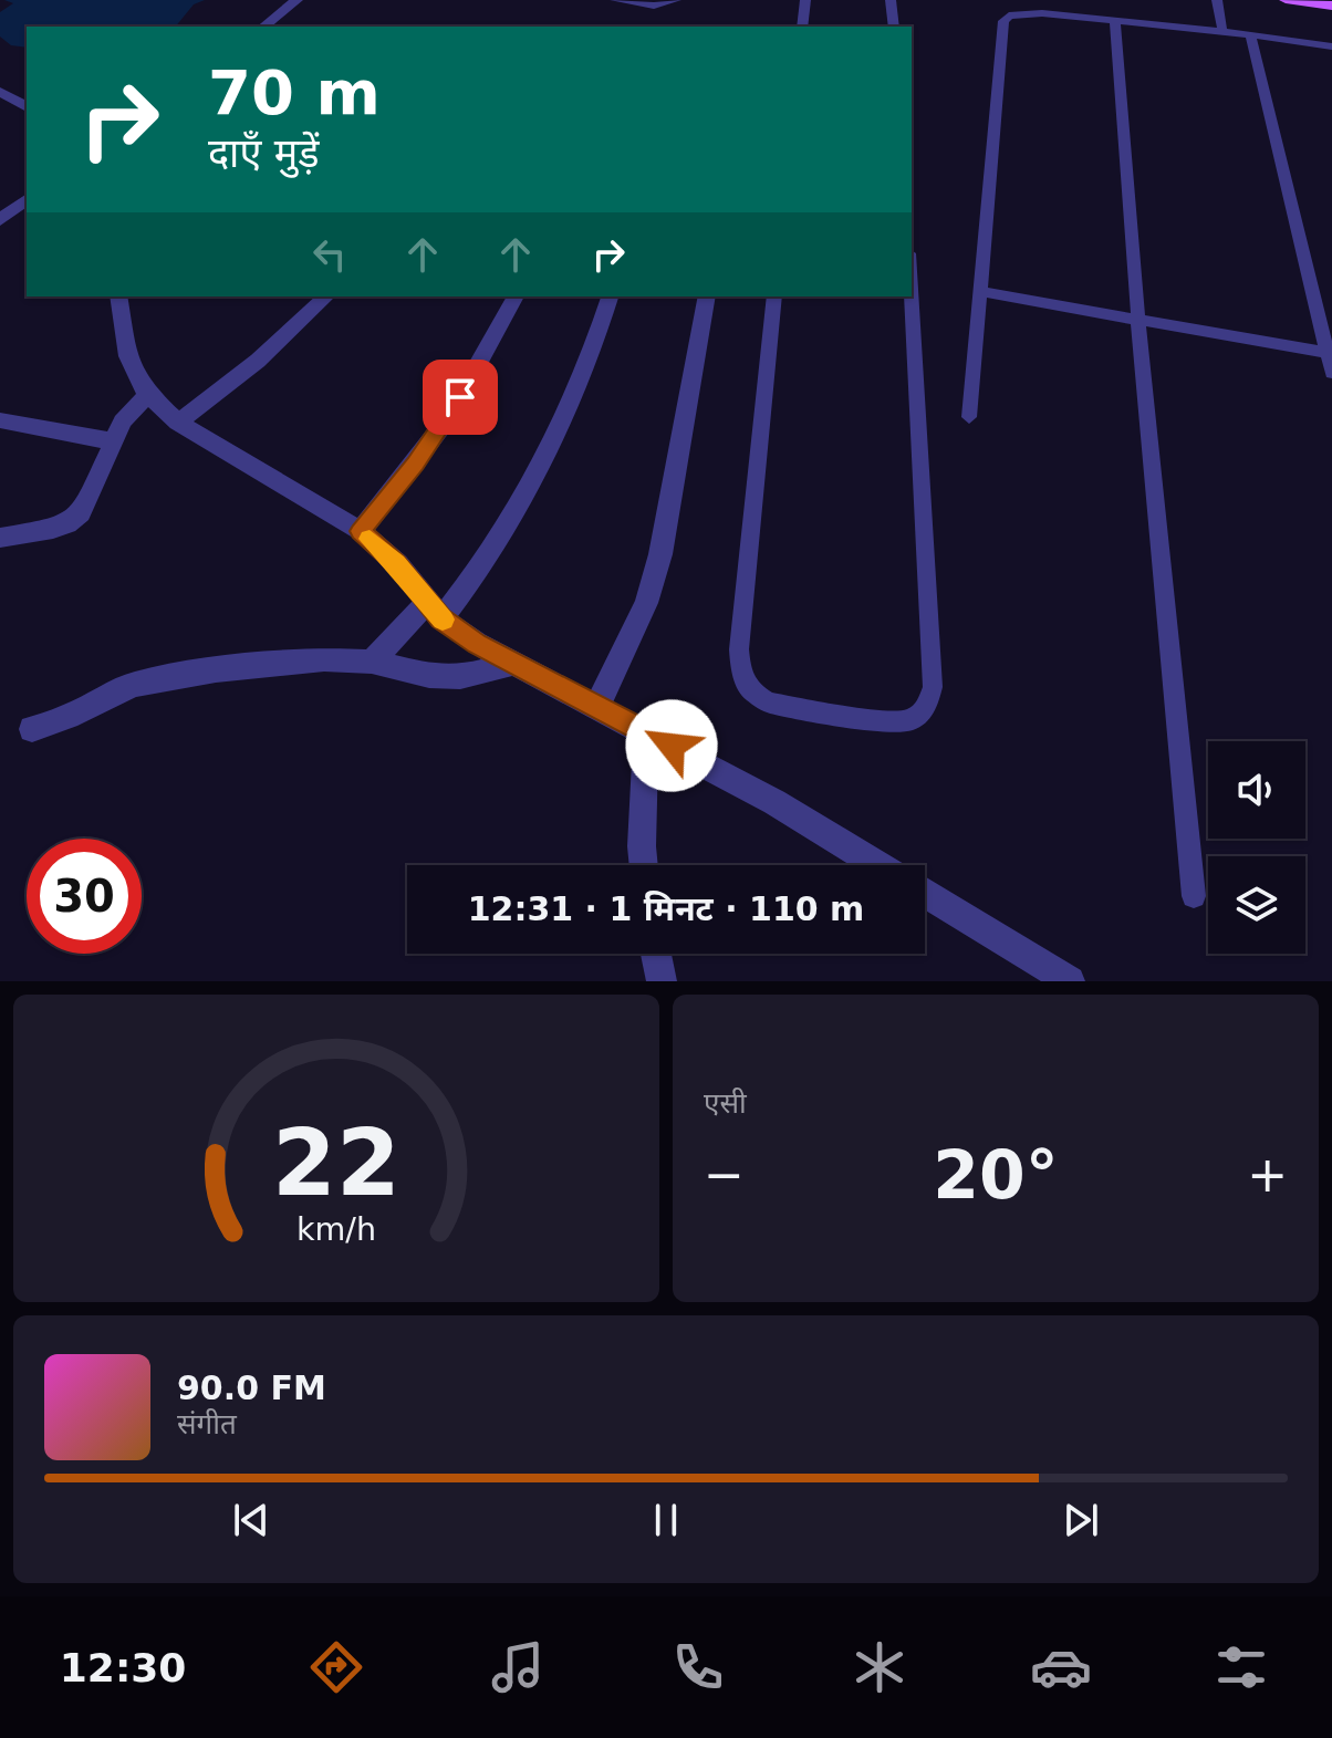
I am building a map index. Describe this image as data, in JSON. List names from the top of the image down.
{
  "page": {
    "turn": ["70 m", "दाएँ मुड़ें"],
    "limit": "30",
    "trip": "12:31 · 1 मिनट · 110 m",
    "tile": "एसी",
    "heat": ["−", "20°", "+"],
    "song": ["90.0 FM", "संगीत"],
    "tabs": "12:30",
    "gauge": ["22", "km/h"]
  }
}
